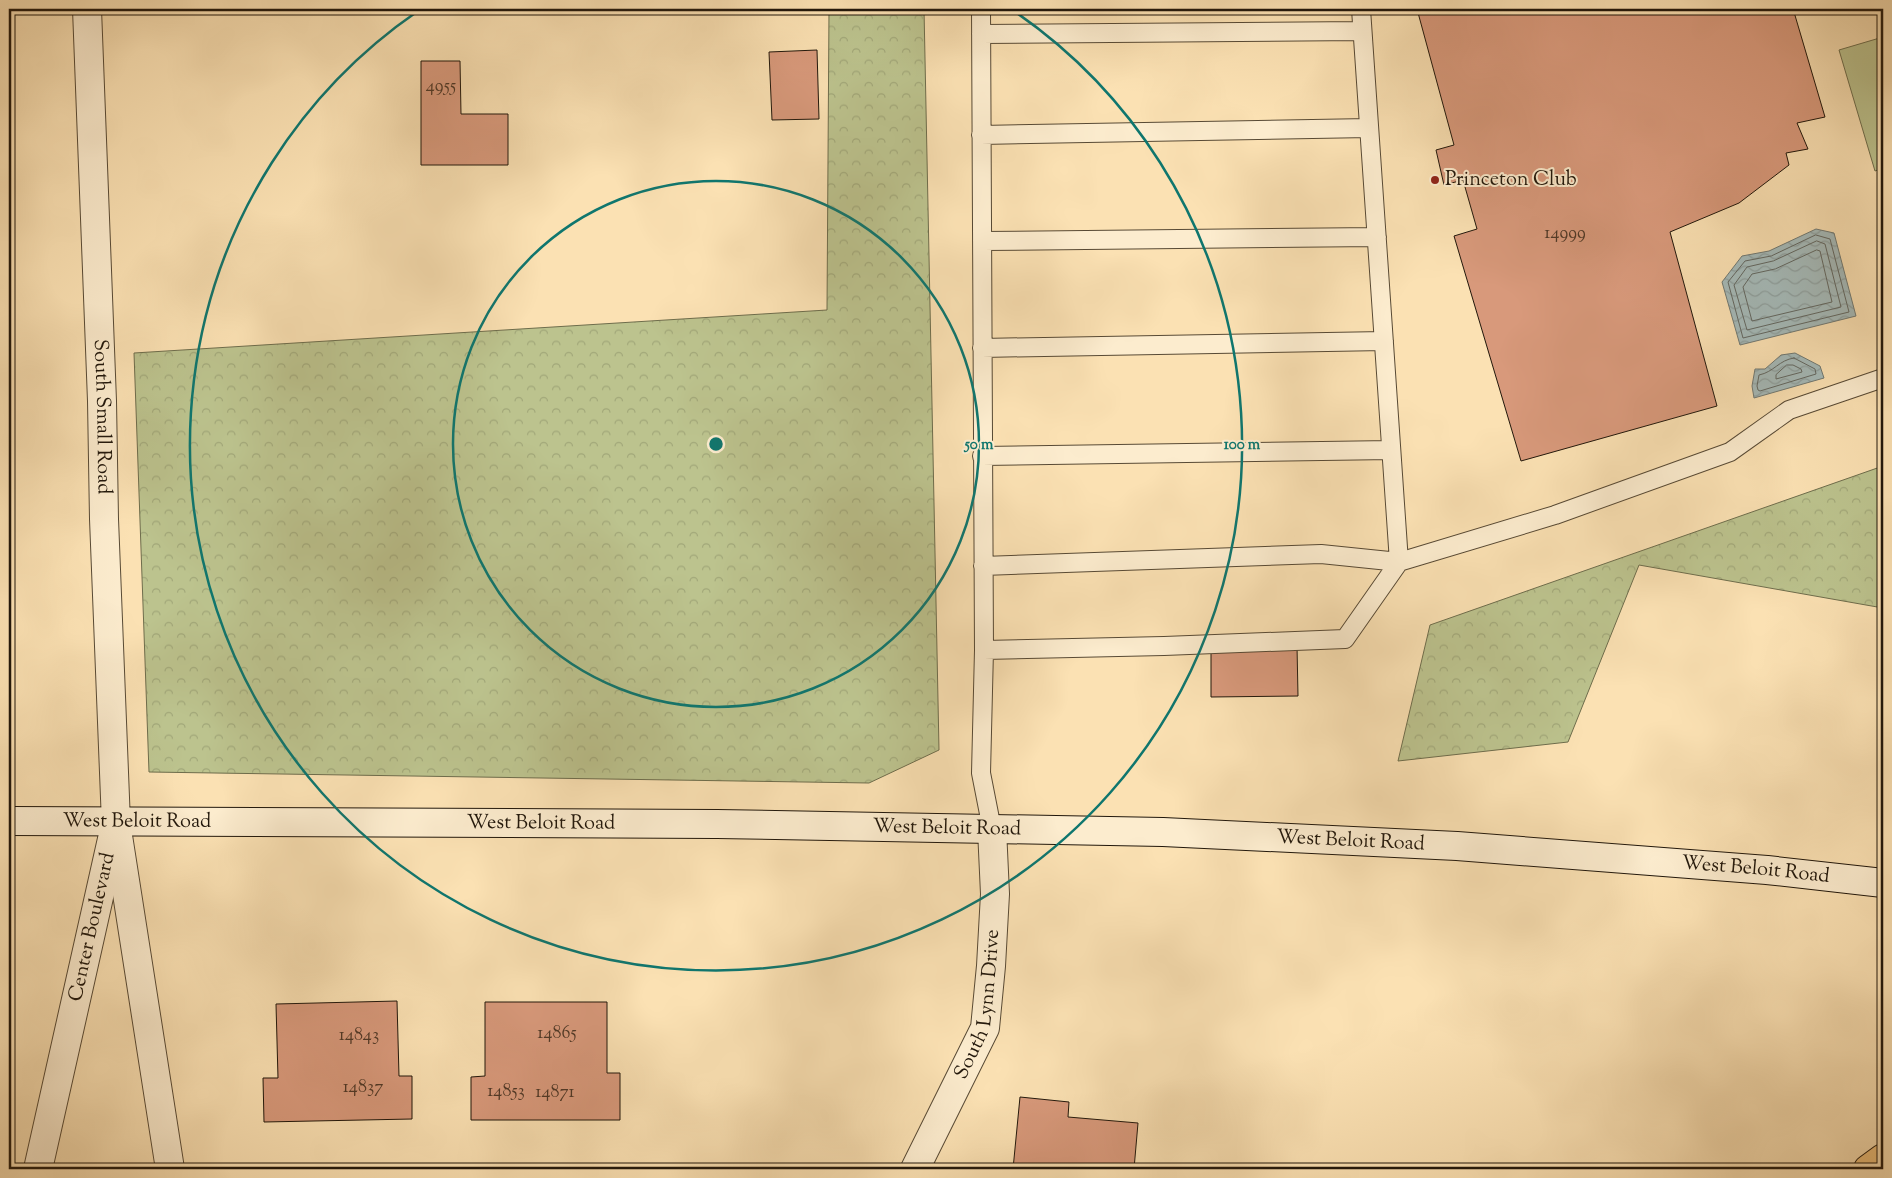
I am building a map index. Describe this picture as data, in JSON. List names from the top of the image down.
{
  "streets": {
    "street": [
      "South Small Road",
      "West Beloit Road",
      "Center Boulevard",
      "South Lynn Drive"
    ]
  },
  "crossings": [
    ["South Small Road", "West Beloit Road"],
    ["South Small Road", "Center Boulevard"],
    ["West Beloit Road", "Center Boulevard"],
    ["West Beloit Road", "South Lynn Drive"]
  ],
  "places": ["Princeton Club"],
  "house_numbers": [
    "4955",
    "14999",
    "14865",
    "14843",
    "14837",
    "14853",
    "14871"
  ],
  "rings": ["50 m", "100 m"]
}
